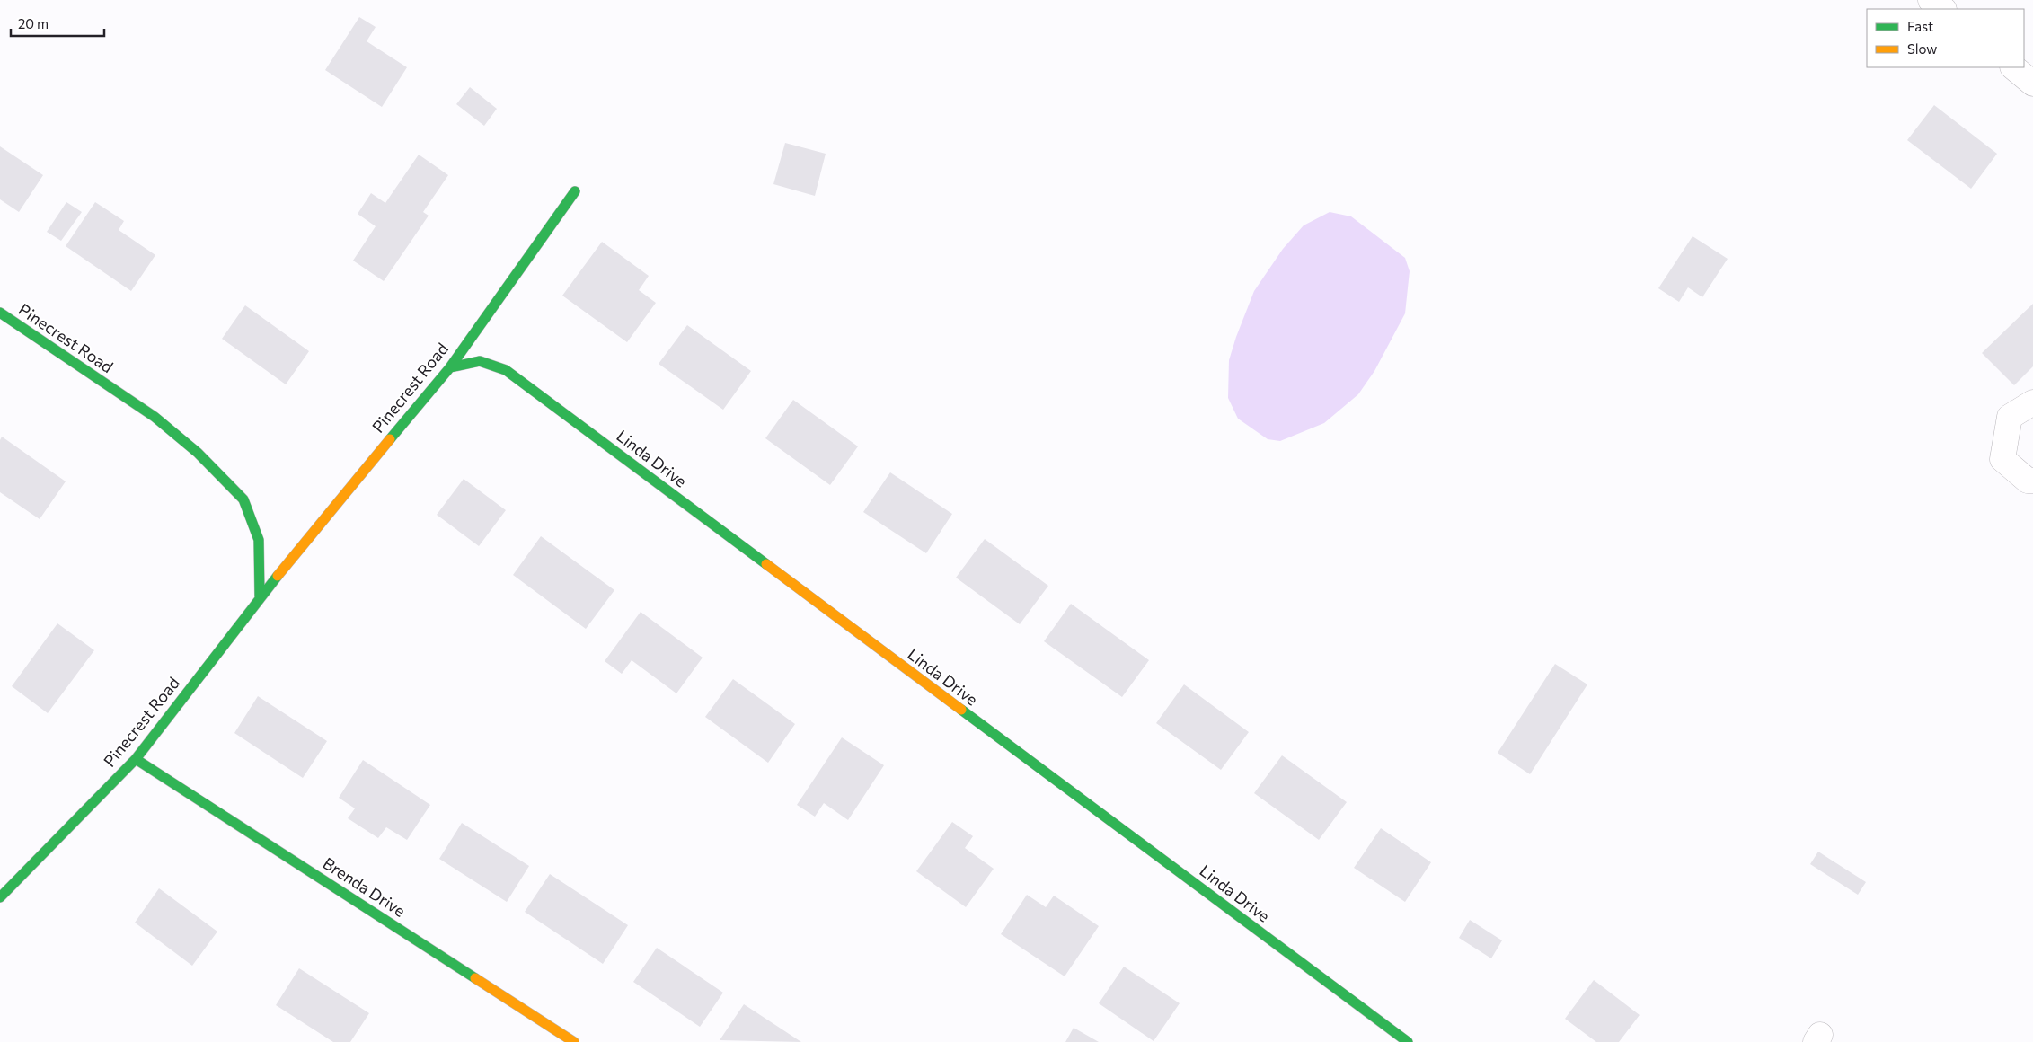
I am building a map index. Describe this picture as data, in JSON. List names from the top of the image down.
{
  "streets": {
    "street": ["Pinecrest Road", "Linda Drive", "Brenda Drive"]
  },
  "crossings": [
    ["Pinecrest Road", "Linda Drive"],
    ["Pinecrest Road", "Brenda Drive"]
  ],
  "legend": ["Fast", "Slow"],
  "scale_bar": "20 m"
}
